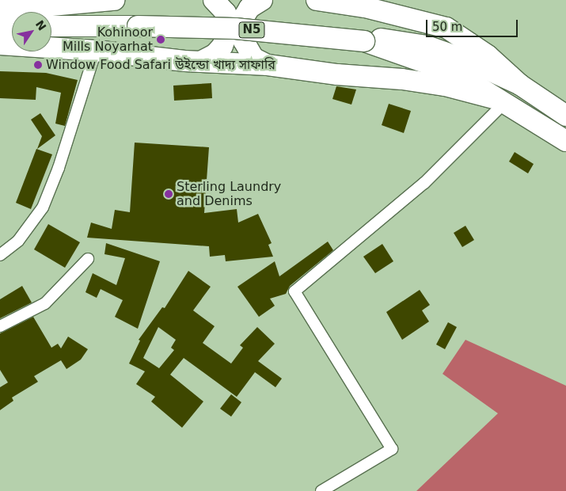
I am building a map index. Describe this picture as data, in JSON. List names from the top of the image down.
{
  "streets": {
    "highway": ["N5"]
  },
  "places": ["Kohinoor Mills Noyarhat", "Window Food Safari উইন্ডো খাদ্য সাফারি", "Sterling Laundry and Denims"],
  "scale_bar": "50 m",
  "north": "top right"
}
